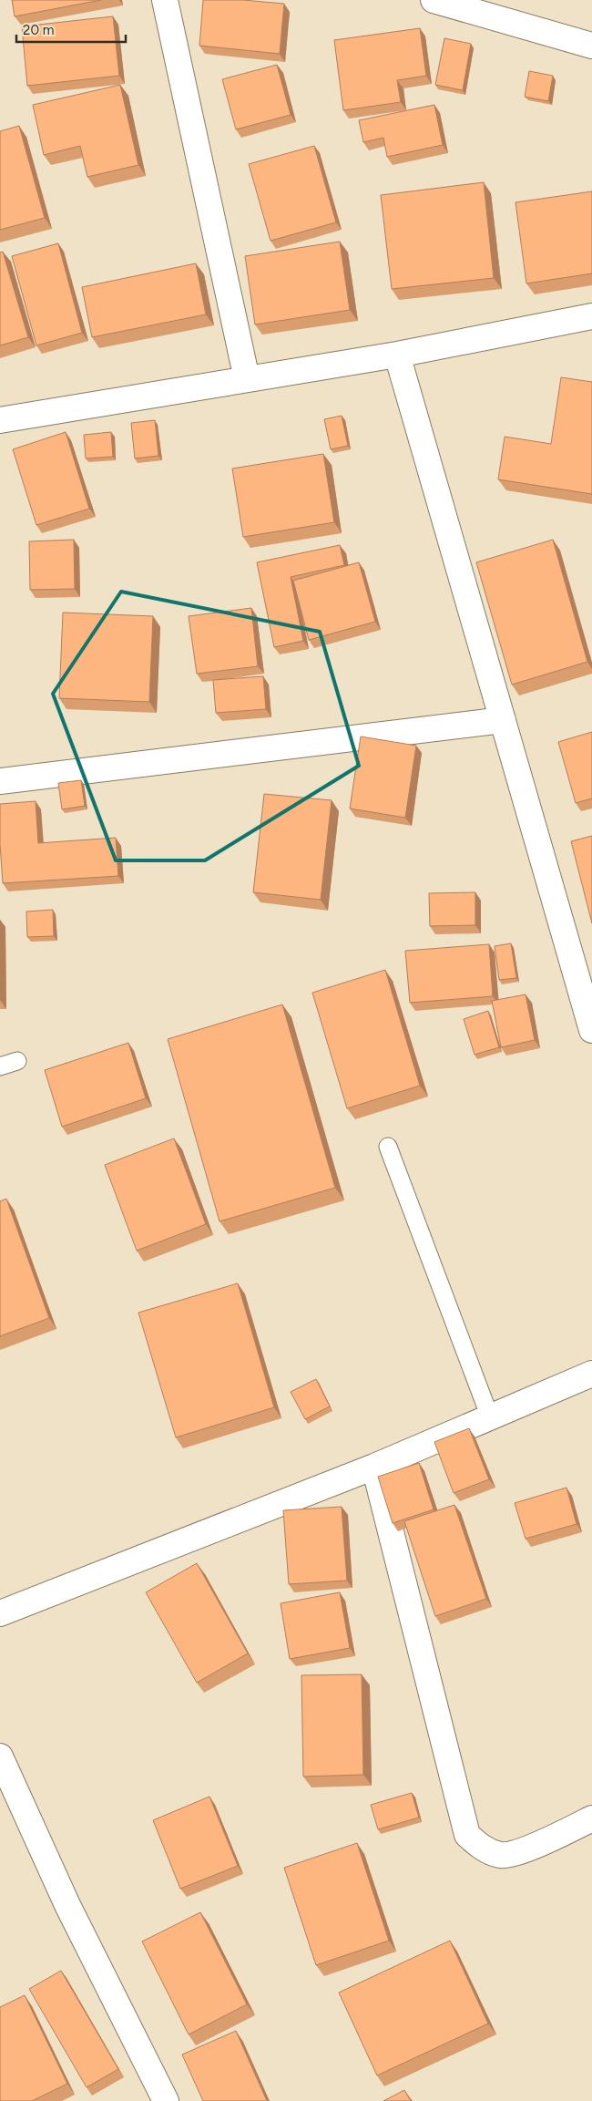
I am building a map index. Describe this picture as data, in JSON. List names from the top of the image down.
{
  "scale_bar": "20 m"
}
